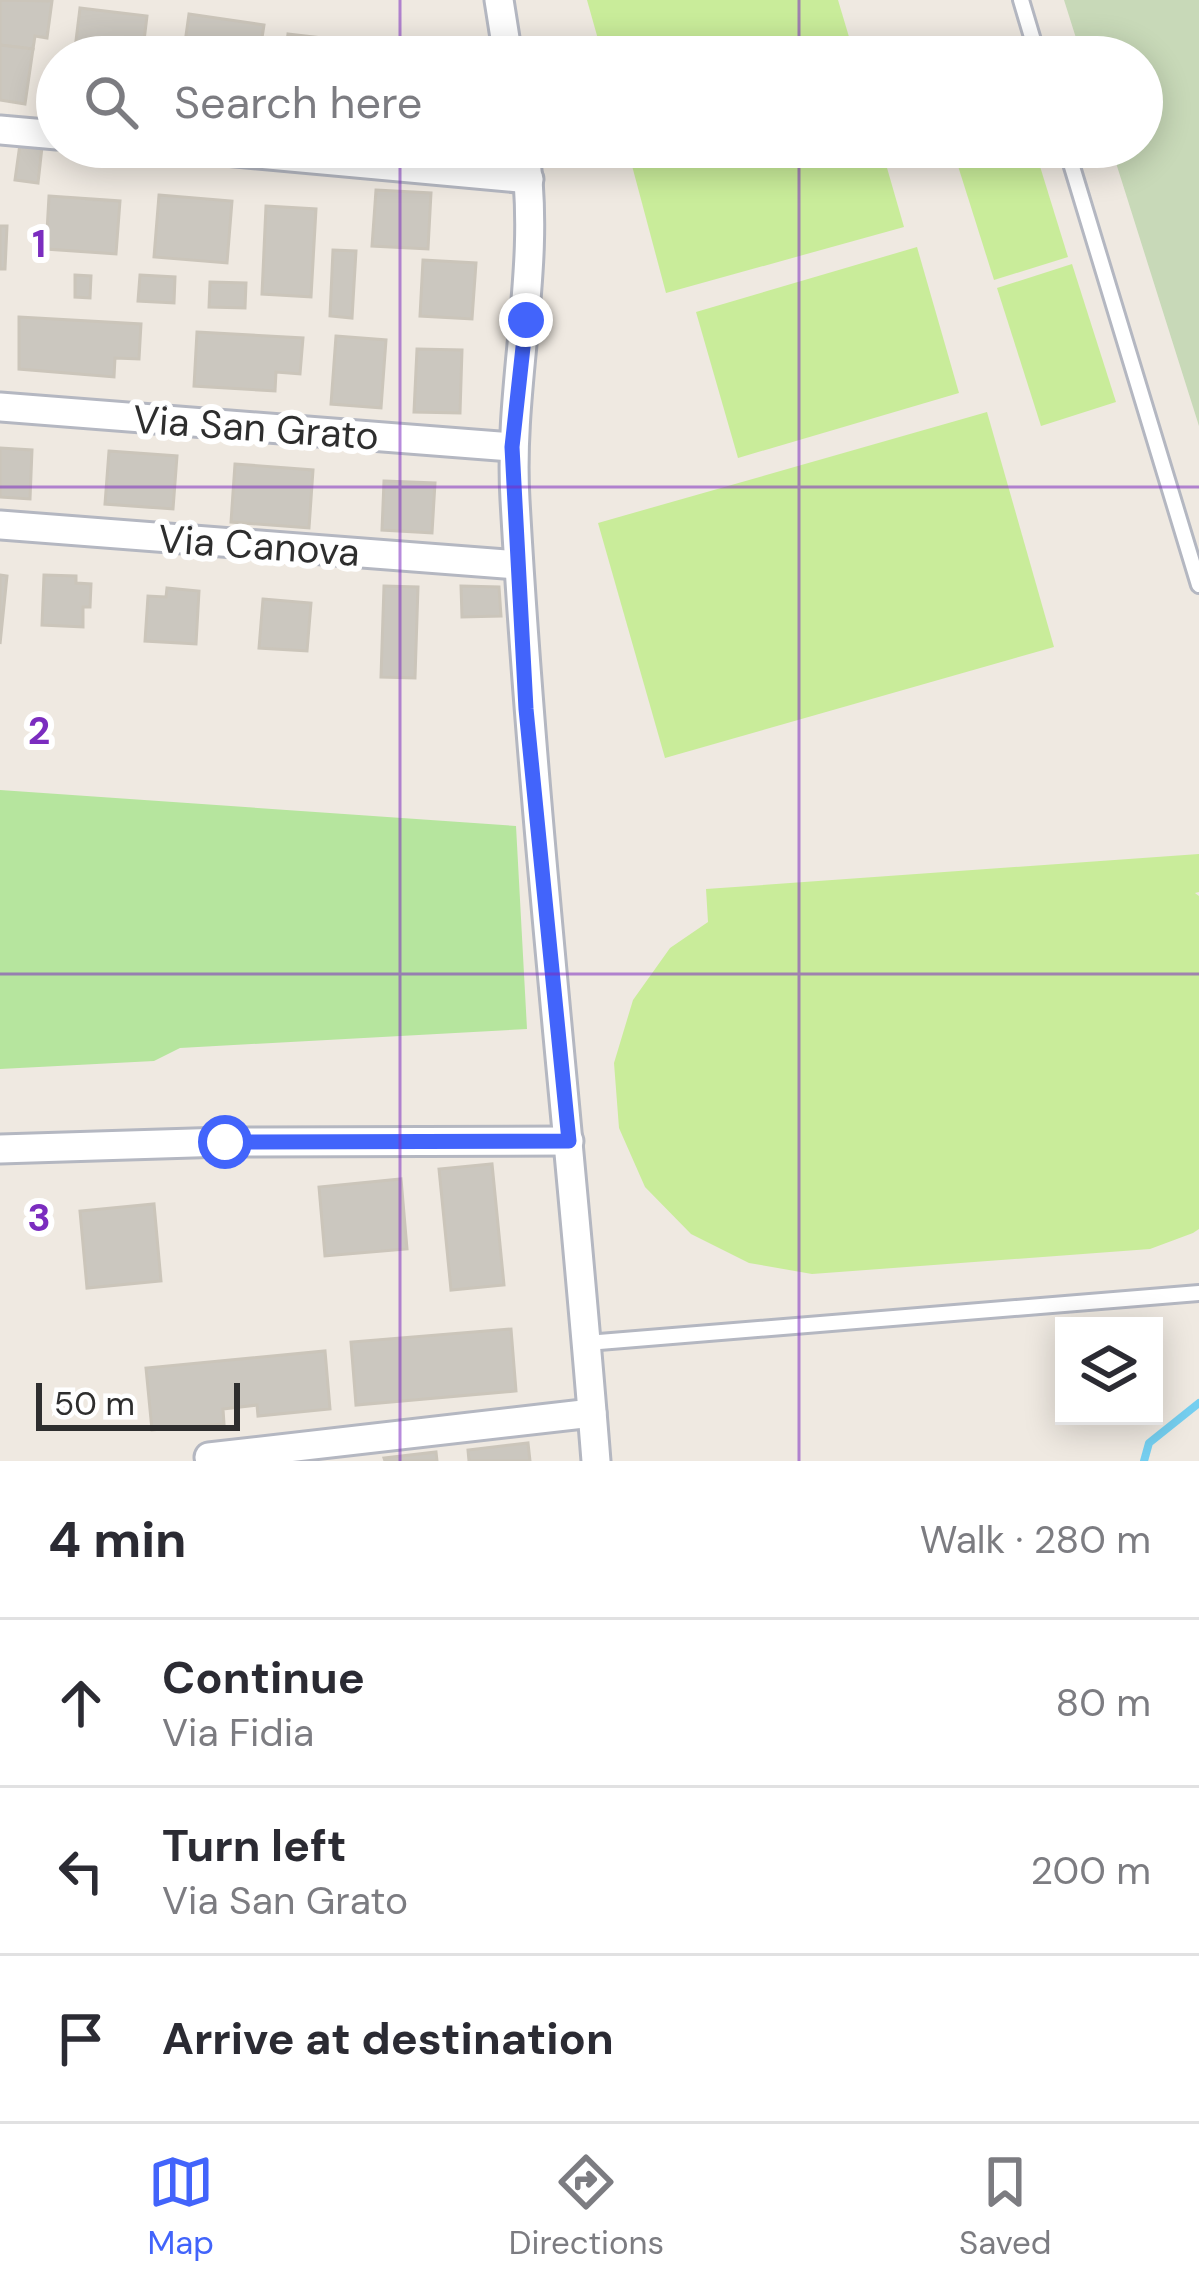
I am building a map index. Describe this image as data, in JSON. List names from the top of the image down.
{
  "streets": {
    "street": ["Via San Grato", "Via Canova"]
  },
  "scale_bar": "50 m",
  "page": {
    "search": "Search here",
    "scale": "50 m",
    "heading": ["4 min", "Walk · 280 m"],
    "list": [
      ["Continue", "Via Fidia", "80 m"],
      ["Turn left", "Via San Grato", "200 m"],
      "Arrive at destination"
    ],
    "nav": ["Map", "Directions", "Saved"]
  },
  "grid": {
    "rows": ["1", "2", "3"]
  }
}
